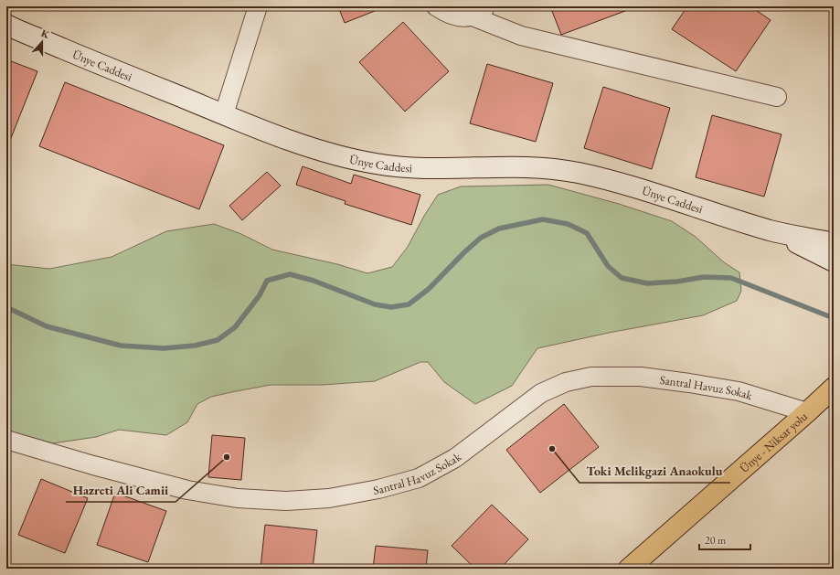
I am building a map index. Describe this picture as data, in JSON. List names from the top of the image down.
{
  "streets": {
    "main road": ["Ünye Caddesi", "Ünye - Niksar yolu"],
    "street": ["Santral Havuz Sokak"]
  },
  "crossings": [
    ["Santral Havuz Sokak", "Ünye - Niksar yolu"]
  ],
  "places": ["Toki Melikgazi Anaokulu", "Hazreti Ali Camii"],
  "scale_bar": "20 m",
  "north": "top"
}
